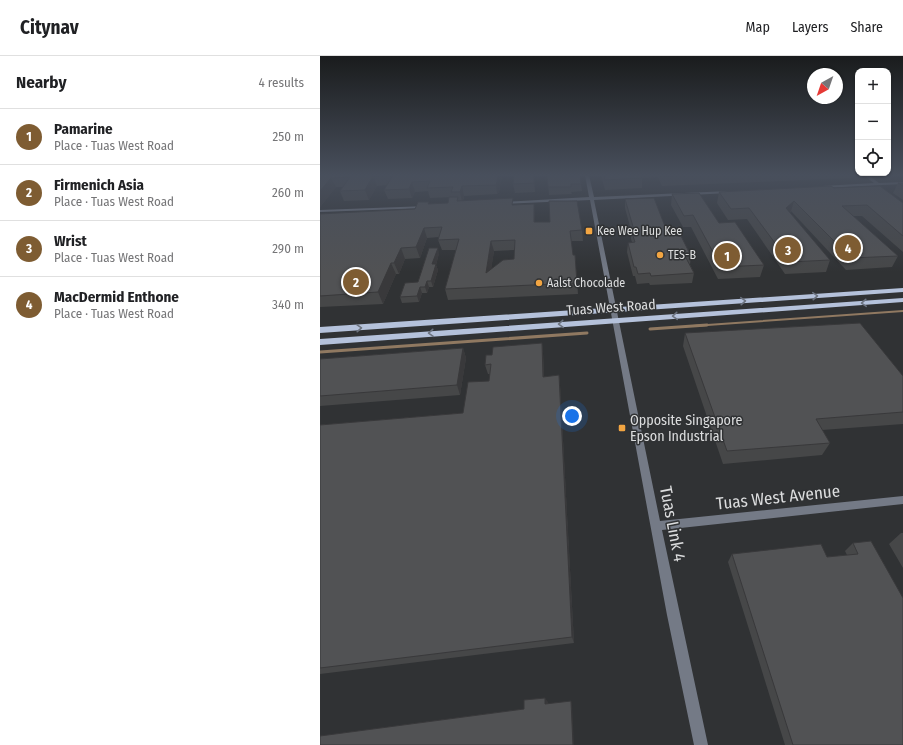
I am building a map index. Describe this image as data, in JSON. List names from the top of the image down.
{
  "streets": {
    "main road": ["Tuas West Road"],
    "street": ["Tuas West Avenue", "Tuas Link 4"]
  },
  "crossings": [
    ["Tuas West Road", "Tuas Link 4"],
    ["Tuas West Avenue", "Tuas Link 4"]
  ],
  "places": {
    "transit": ["Kee Wee Hup Kee", "Opposite Singapore Epson Industrial"],
    "other": ["TES-B", "Aalst Chocolade"]
  },
  "north": "bottom left",
  "page": {
    "header": "Citynav",
    "nav": ["Map", "Layers", "Share"],
    "heading": ["Nearby", "4 results"],
    "map_buttons": ["+", "−"],
    "list": [
      {
        "mark": "1",
        "name": "Pamarine",
        "note": "Place · Tuas West Road",
        "value": "250 m"
      },
      {
        "mark": "2",
        "name": "Firmenich Asia",
        "note": "Place · Tuas West Road",
        "value": "260 m"
      },
      {
        "mark": "3",
        "name": "Wrist",
        "note": "Place · Tuas West Road",
        "value": "290 m"
      },
      {
        "mark": "4",
        "name": "MacDermid Enthone",
        "note": "Place · Tuas West Road",
        "value": "340 m"
      }
    ],
    "pins": [
      "4",
      "3",
      "1",
      "2"
    ]
  }
}
